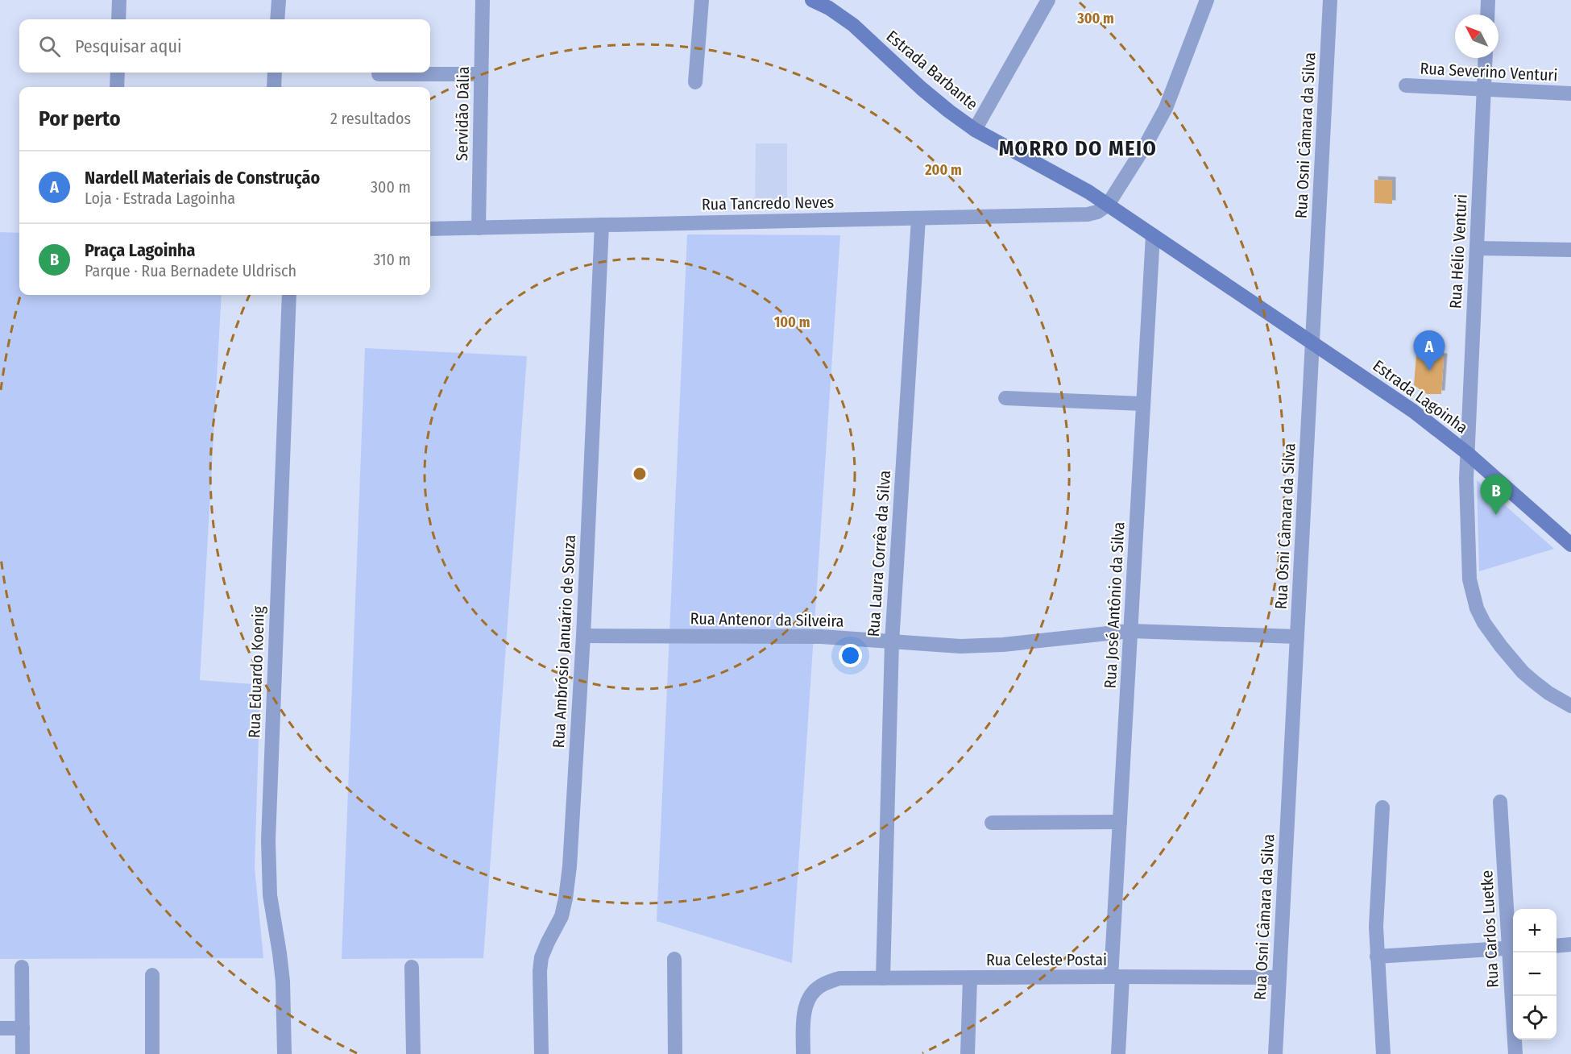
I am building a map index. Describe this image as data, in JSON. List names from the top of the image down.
{
  "streets": {
    "main road": ["Estrada Barbante", "Estrada Lagoinha"],
    "street": [
      "Rua Severino Venturi",
      "Servidão Dália",
      "Rua Osni Câmara da Silva",
      "Rua Tancredo Neves",
      "Rua Hélio Venturi",
      "Rua Laura Corrêa da Silva",
      "Rua José Antônio da Silva",
      "Rua Antenor da Silveira",
      "Rua Ambrósio Januário de Souza",
      "Rua Eduardo Koenig",
      "Rua Carlos Luetke",
      "Rua Celeste Postai"
    ]
  },
  "crossings": [
    ["Estrada Barbante", "Rua Tancredo Neves"],
    ["Estrada Barbante", "Estrada Lagoinha"],
    ["Rua Severino Venturi", "Rua Hélio Venturi"],
    ["Servidão Dália", "Rua Tancredo Neves"],
    ["Rua Osni Câmara da Silva", "Estrada Lagoinha"],
    ["Rua Osni Câmara da Silva", "Rua Antenor da Silveira"],
    ["Rua Osni Câmara da Silva", "Rua Celeste Postai"],
    ["Rua Tancredo Neves", "Estrada Lagoinha"],
    ["Rua Tancredo Neves", "Rua Laura Corrêa da Silva"],
    ["Rua Tancredo Neves", "Rua Ambrósio Januário de Souza"],
    ["Rua Hélio Venturi", "Estrada Lagoinha"],
    ["Estrada Lagoinha", "Rua José Antônio da Silva"],
    ["Rua Laura Corrêa da Silva", "Rua Antenor da Silveira"],
    ["Rua Laura Corrêa da Silva", "Rua Celeste Postai"],
    ["Rua José Antônio da Silva", "Rua Antenor da Silveira"],
    ["Rua José Antônio da Silva", "Rua Celeste Postai"],
    ["Rua Antenor da Silveira", "Rua Ambrósio Januário de Souza"]
  ],
  "districts": ["MORRO DO MEIO"],
  "north": "top left",
  "page": {
    "search": "Pesquisar aqui",
    "heading": ["Por perto", "2 resultados"],
    "list": [
      {
        "mark": "A",
        "name": "Nardell Materiais de Construção",
        "note": "Loja · Estrada Lagoinha",
        "value": "300 m"
      },
      {
        "mark": "B",
        "name": "Praça Lagoinha",
        "note": "Parque · Rua Bernadete Uldrisch",
        "value": "310 m"
      }
    ],
    "pins": ["A", "B"],
    "map_buttons": ["+", "−"]
  },
  "rings": ["300 m", "200 m", "100 m"]
}
